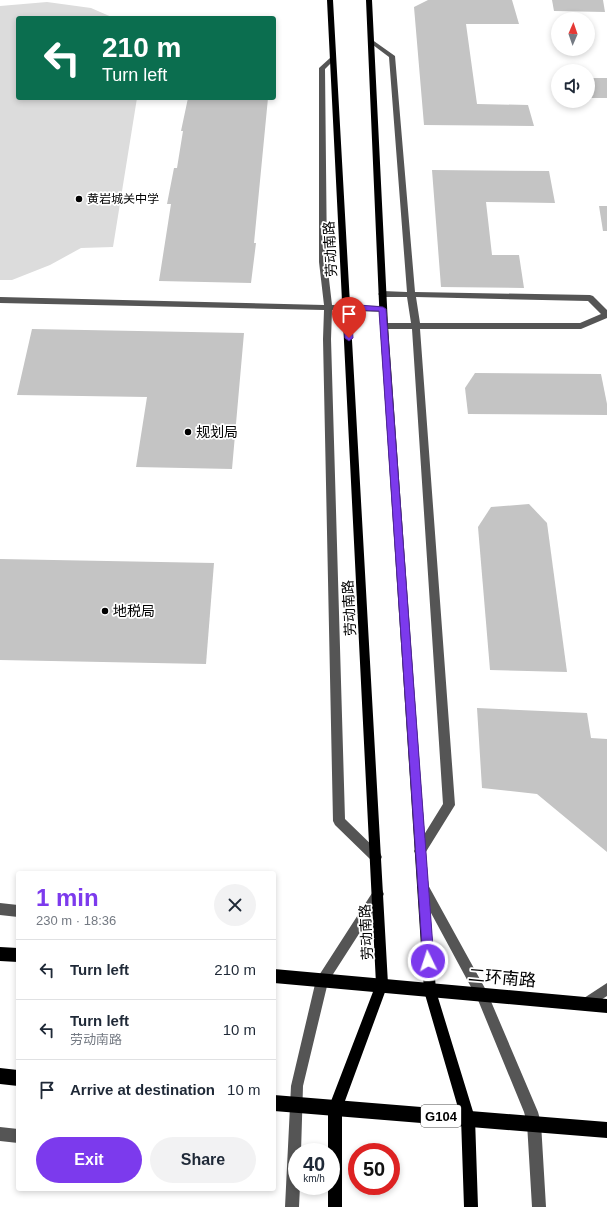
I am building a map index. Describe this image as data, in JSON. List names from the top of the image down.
{
  "streets": {
    "highway": ["二环南路", "G104"],
    "main road": ["劳动南路"]
  },
  "crossings": [
    ["劳动南路", "二环南路"],
    ["劳动南路", "G104"]
  ],
  "places": ["黄岩城关中学", "规划局", "地税局"],
  "north": "top",
  "page": {
    "turn": ["210 m", "Turn left"],
    "heading": ["1 min", "230 m · 18:36"],
    "list": [
      {
        "name": "Turn left",
        "value": "210 m"
      },
      {
        "name": "Turn left",
        "note": "劳动南路",
        "value": "10 m"
      },
      {
        "name": "Arrive at destination",
        "value": "10 m"
      }
    ],
    "buttons": ["Exit", "Share"],
    "speed": "40 km/h",
    "limit": "50"
  }
}
